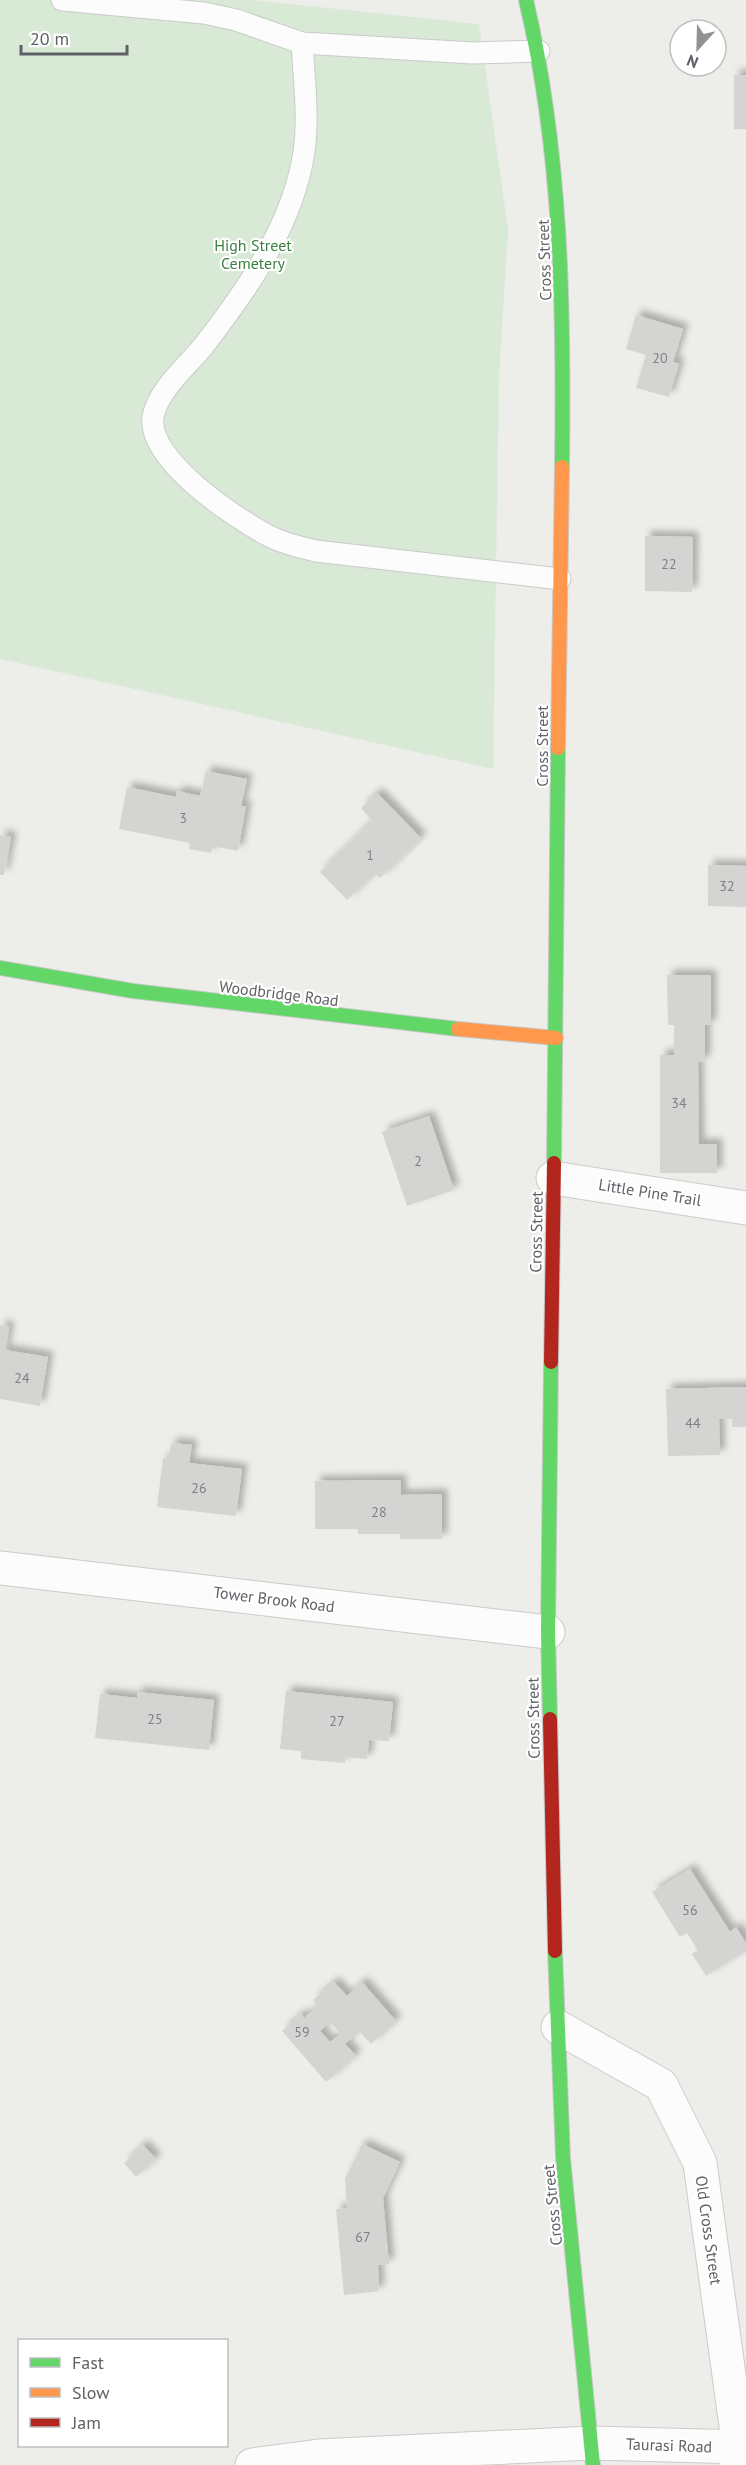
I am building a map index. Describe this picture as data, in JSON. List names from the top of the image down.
{
  "streets": {
    "street": [
      "Cross Street",
      "Woodbridge Road",
      "Little Pine Trail",
      "Tower Brook Road",
      "Old Cross Street",
      "Taurasi Road"
    ]
  },
  "crossings": [
    ["Cross Street", "Woodbridge Road"],
    ["Cross Street", "Little Pine Trail"],
    ["Cross Street", "Tower Brook Road"],
    ["Cross Street", "Old Cross Street"],
    ["Cross Street", "Taurasi Road"],
    ["Old Cross Street", "Taurasi Road"]
  ],
  "parks": ["High Street Cemetery"],
  "house_numbers": [
    "20",
    "22",
    "3",
    "1",
    "32",
    "34",
    "2",
    "24",
    "44",
    "26",
    "28",
    "25",
    "27",
    "56",
    "59",
    "67"
  ],
  "legend": ["Fast", "Slow", "Jam"],
  "scale_bar": "20 m",
  "north": "bottom"
}
